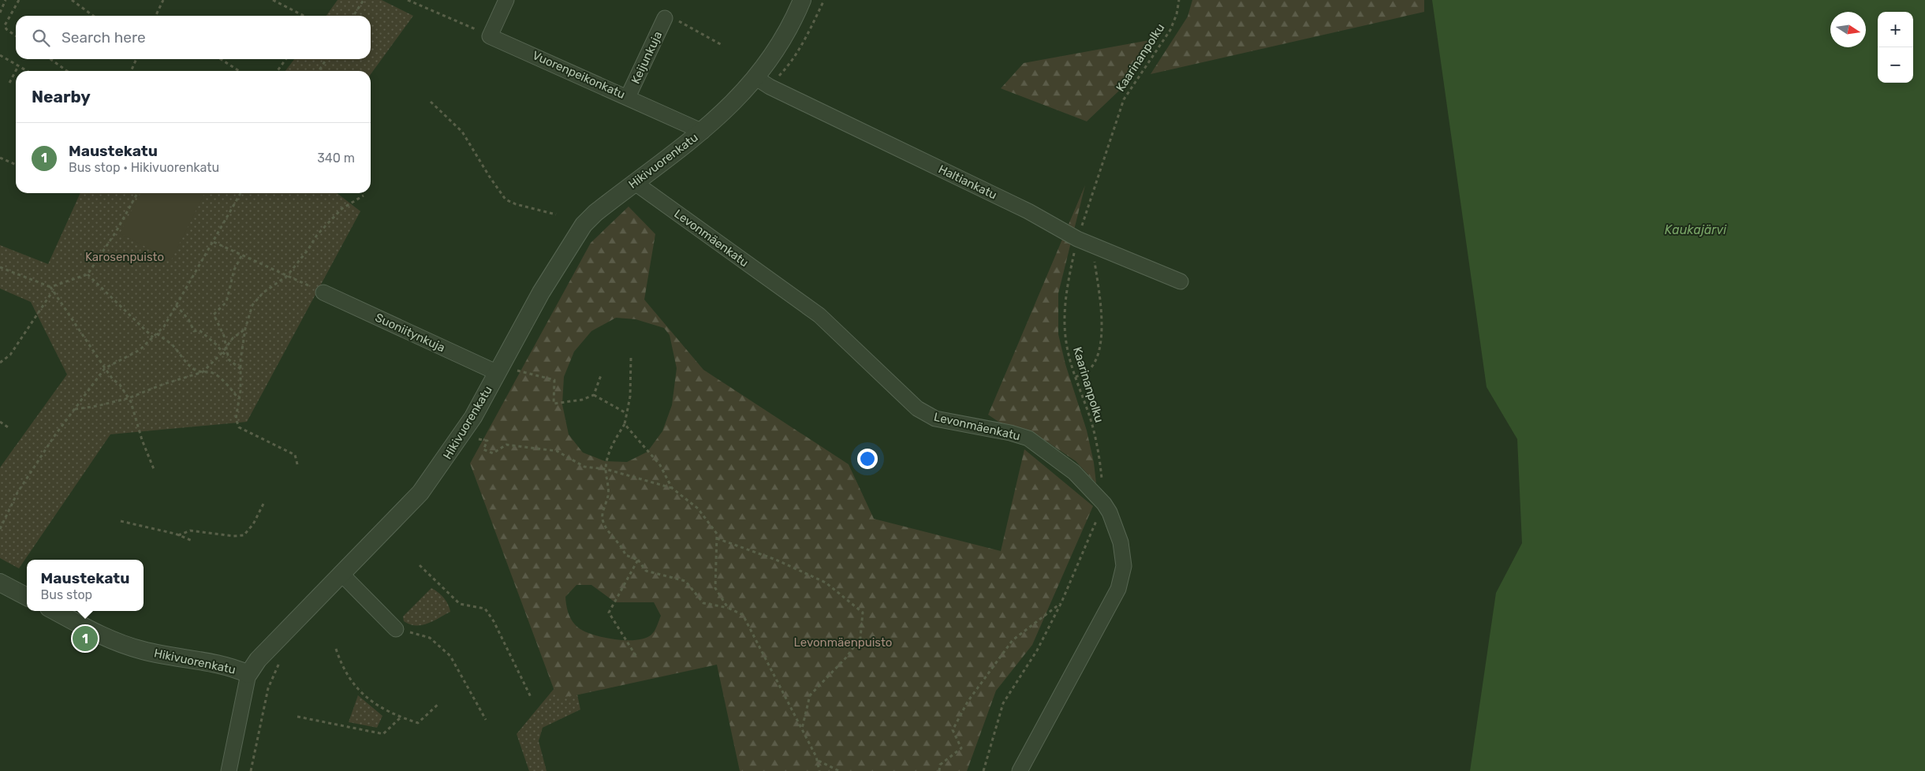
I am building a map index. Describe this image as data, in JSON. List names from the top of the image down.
{
  "streets": {
    "street": [
      "Keijunkuja",
      "Vuorenpeikonkatu",
      "Hikivuorenkatu",
      "Haltiankatu",
      "Levonmäenkatu",
      "Suoniitynkuja"
    ],
    "path": ["Kaarinanpolku"]
  },
  "crossings": [
    ["Keijunkuja", "Vuorenpeikonkatu"],
    ["Kaarinanpolku", "Haltiankatu"],
    ["Kaarinanpolku", "Levonmäenkatu"],
    ["Vuorenpeikonkatu", "Hikivuorenkatu"],
    ["Hikivuorenkatu", "Haltiankatu"],
    ["Hikivuorenkatu", "Levonmäenkatu"],
    ["Hikivuorenkatu", "Suoniitynkuja"]
  ],
  "water": ["Kaukajärvi"],
  "parks": ["Karosenpuisto", "Levonmäenpuisto"],
  "north": "right",
  "page": {
    "map_buttons": ["+", "−"],
    "search": "Search here",
    "heading": "Nearby",
    "list": [
      {
        "mark": "1",
        "name": "Maustekatu",
        "note": "Bus stop · Hikivuorenkatu",
        "value": "340 m"
      }
    ],
    "popup": ["Maustekatu", "Bus stop"],
    "pins": "1"
  }
}
